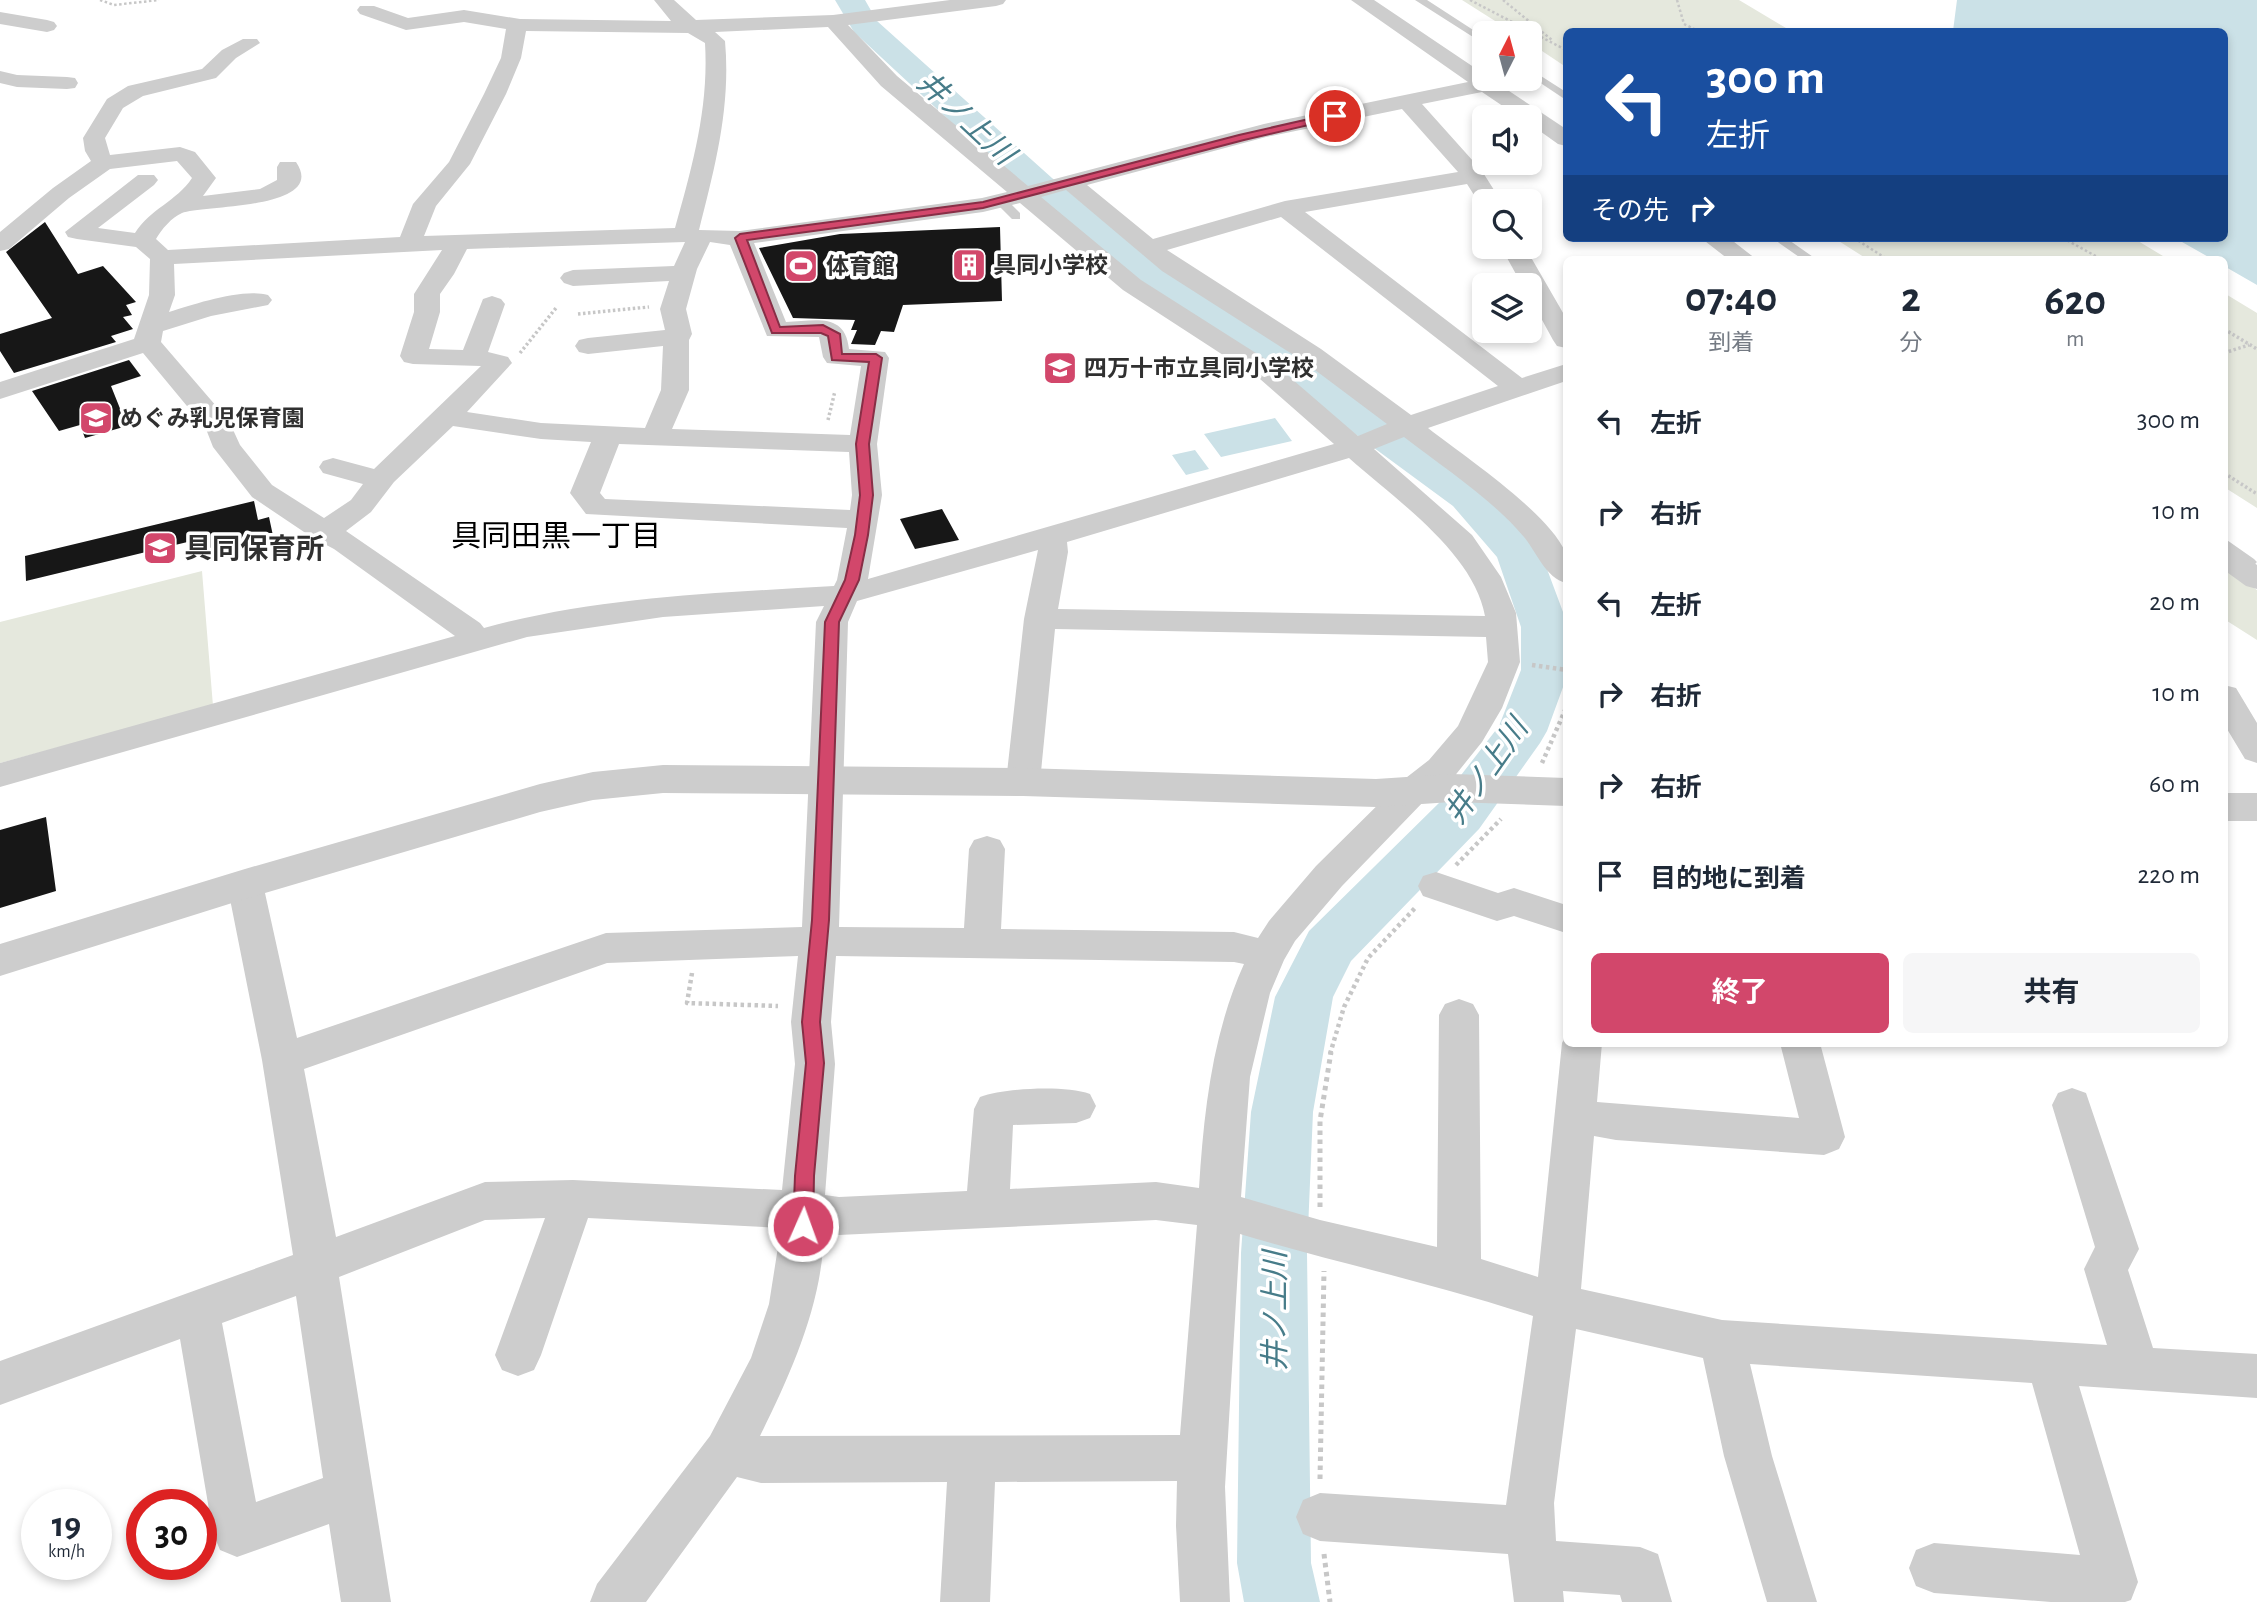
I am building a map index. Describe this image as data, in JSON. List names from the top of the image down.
{
  "districts": ["具同田黒一丁目"],
  "water": ["井ノ上川"],
  "places": {
    "building": ["具同小学校"],
    "sports": ["体育館"],
    "school or university": ["四万十市立具同小学校", "めぐみ乳児保育園", "具同保育所"]
  },
  "north": "top",
  "page": {
    "turn": ["300 m", "左折"],
    "then": "その先",
    "eta": [
      "07:40",
      "到着",
      "2",
      "分",
      "620",
      "m"
    ],
    "list": [
      {
        "name": "左折",
        "value": "300 m"
      },
      {
        "name": "右折",
        "value": "10 m"
      },
      {
        "name": "左折",
        "value": "20 m"
      },
      {
        "name": "右折",
        "value": "10 m"
      },
      {
        "name": "右折",
        "value": "60 m"
      },
      {
        "name": "目的地に到着",
        "value": "220 m"
      }
    ],
    "buttons": ["終了", "共有"],
    "speed": "19 km/h",
    "limit": "30"
  }
}
